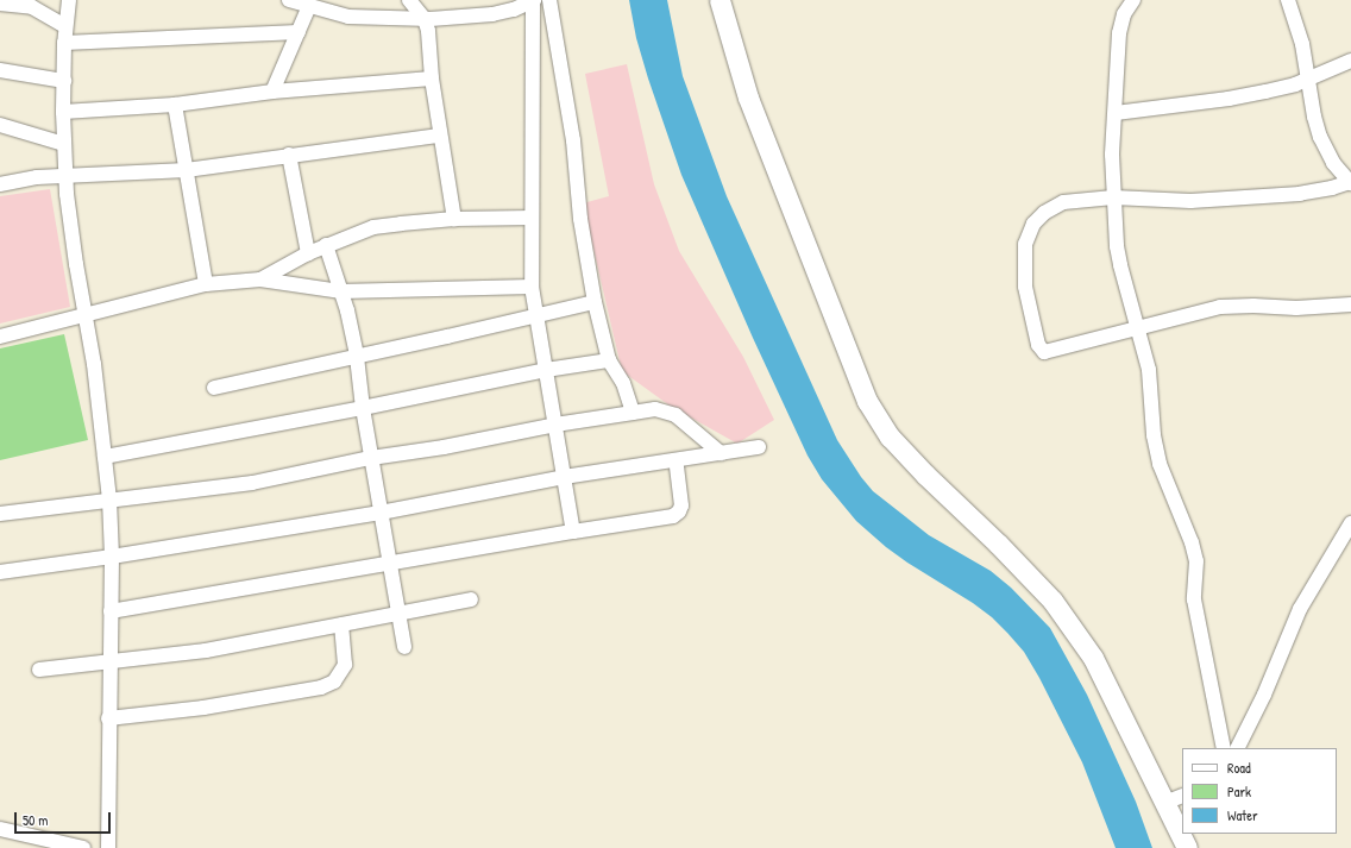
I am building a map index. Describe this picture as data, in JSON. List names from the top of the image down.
{
  "legend": ["Road", "Park", "Water"],
  "scale_bar": "50 m"
}
